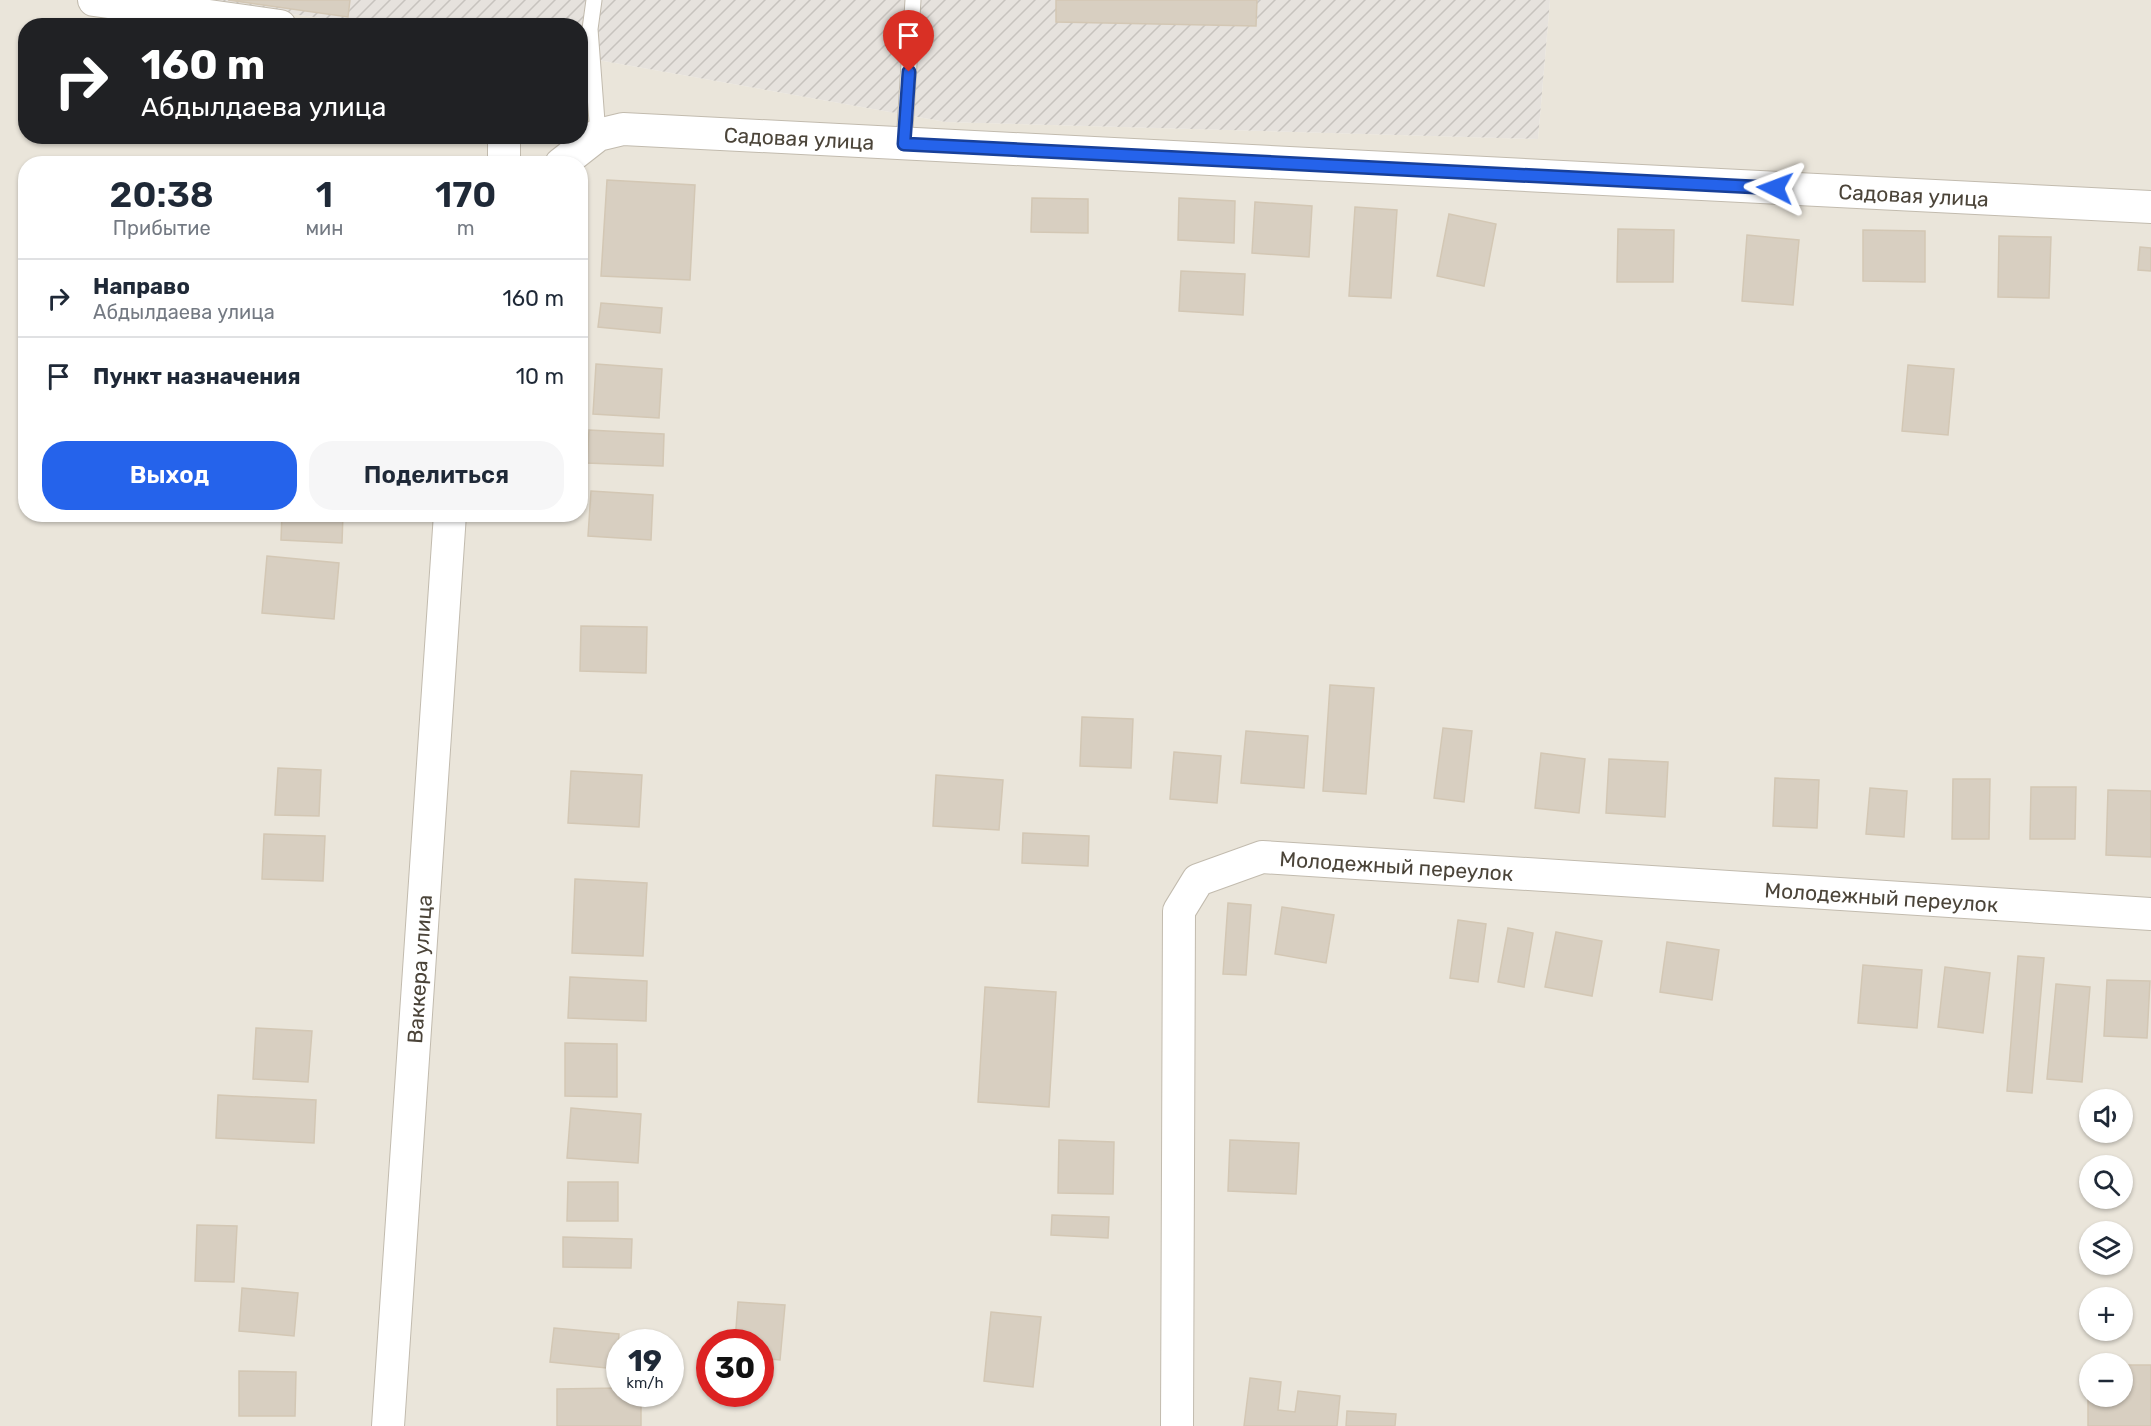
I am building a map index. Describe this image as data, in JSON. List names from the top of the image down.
{
  "streets": {
    "street": ["Садовая улица", "Молодежный переулок", "Ваккера улица"]
  },
  "page": {
    "turn": ["160 m", "Абдылдаева улица"],
    "eta": [
      "20:38",
      "Прибытие",
      "1",
      "мин",
      "170",
      "m"
    ],
    "list": [
      {
        "name": "Направо",
        "note": "Абдылдаева улица",
        "value": "160 m"
      },
      {
        "name": "Пункт назначения",
        "value": "10 m"
      }
    ],
    "buttons": ["Выход", "Поделиться"],
    "map_buttons": ["+", "−"],
    "speed": "19 km/h",
    "limit": "30"
  }
}
